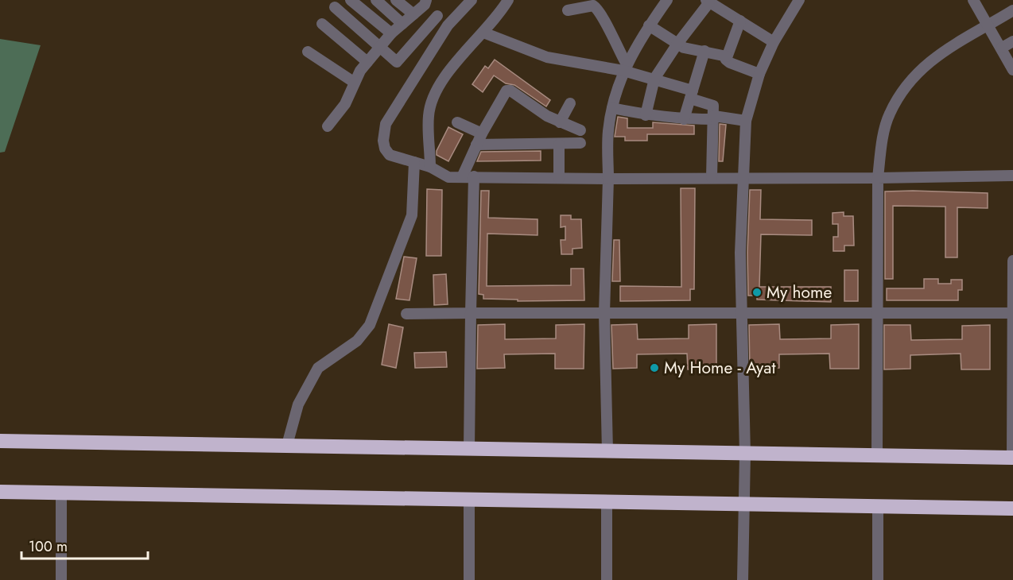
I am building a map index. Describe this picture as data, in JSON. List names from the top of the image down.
{
  "places": ["My home", "My Home - Ayat"],
  "scale_bar": "100 m"
}
